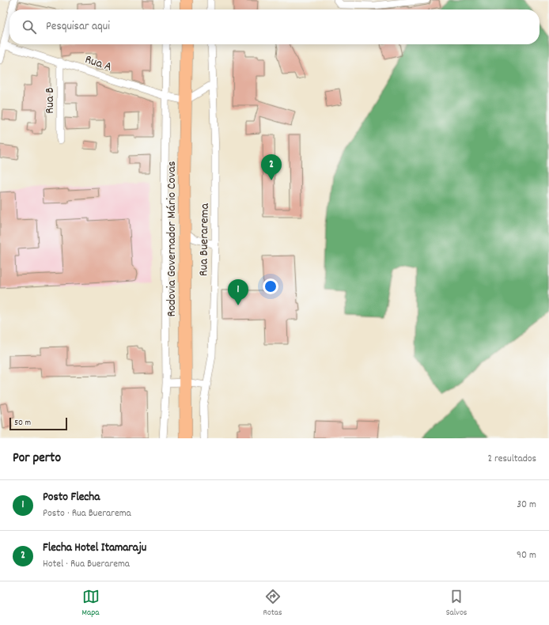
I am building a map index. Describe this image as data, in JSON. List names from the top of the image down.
{
  "streets": {
    "highway": ["Rodovia Governador Mário Covas"],
    "street": ["Rua A", "Rua B", "Rua Buerarema"]
  },
  "crossings": [
    ["Rua A", "Rua B"],
    ["Rua A", "Rodovia Governador Mário Covas"]
  ],
  "scale_bar": "50 m",
  "page": {
    "search": "Pesquisar aqui",
    "pins": ["2", "1"],
    "scale": "50 m",
    "heading": ["Por perto", "2 resultados"],
    "list": [
      {
        "mark": "1",
        "name": "Posto Flecha",
        "note": "Posto · Rua Buerarema",
        "value": "30 m"
      },
      {
        "mark": "2",
        "name": "Flecha Hotel Itamaraju",
        "note": "Hotel · Rua Buerarema",
        "value": "90 m"
      }
    ],
    "nav": ["Mapa", "Rotas", "Salvos"]
  }
}
